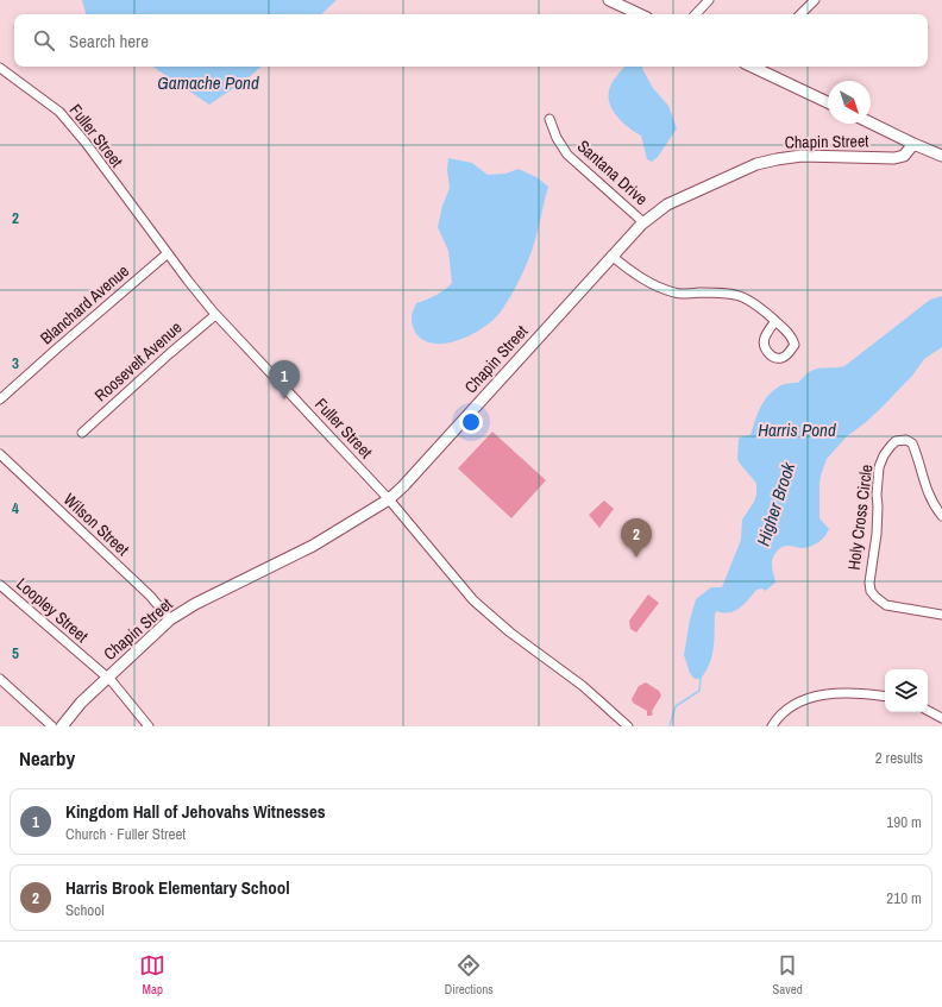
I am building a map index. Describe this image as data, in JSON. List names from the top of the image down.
{
  "streets": {
    "main road": ["Chapin Street"],
    "street": [
      "Fuller Street",
      "Santana Drive",
      "Blanchard Avenue",
      "Roosevelt Avenue",
      "Holy Cross Circle",
      "Wilson Street",
      "Loopley Street"
    ]
  },
  "crossings": [
    ["Fuller Street", "Chapin Street"],
    ["Fuller Street", "Blanchard Avenue"],
    ["Fuller Street", "Roosevelt Avenue"],
    ["Chapin Street", "Santana Drive"],
    ["Chapin Street", "Wilson Street"],
    ["Chapin Street", "Loopley Street"]
  ],
  "water": ["Gamache Pond", "Harris Pond", "Higher Brook"],
  "north": "bottom right",
  "page": {
    "search": "Search here",
    "pins": ["1", "2"],
    "heading": ["Nearby", "2 results"],
    "list": [
      {
        "mark": "1",
        "name": "Kingdom Hall of Jehovahs Witnesses",
        "note": "Church · Fuller Street",
        "value": "190 m"
      },
      {
        "mark": "2",
        "name": "Harris Brook Elementary School",
        "note": "School",
        "value": "210 m"
      }
    ],
    "nav": ["Map", "Directions", "Saved"]
  },
  "grid": {
    "rows": [
      "2",
      "3",
      "4",
      "5"
    ]
  }
}
